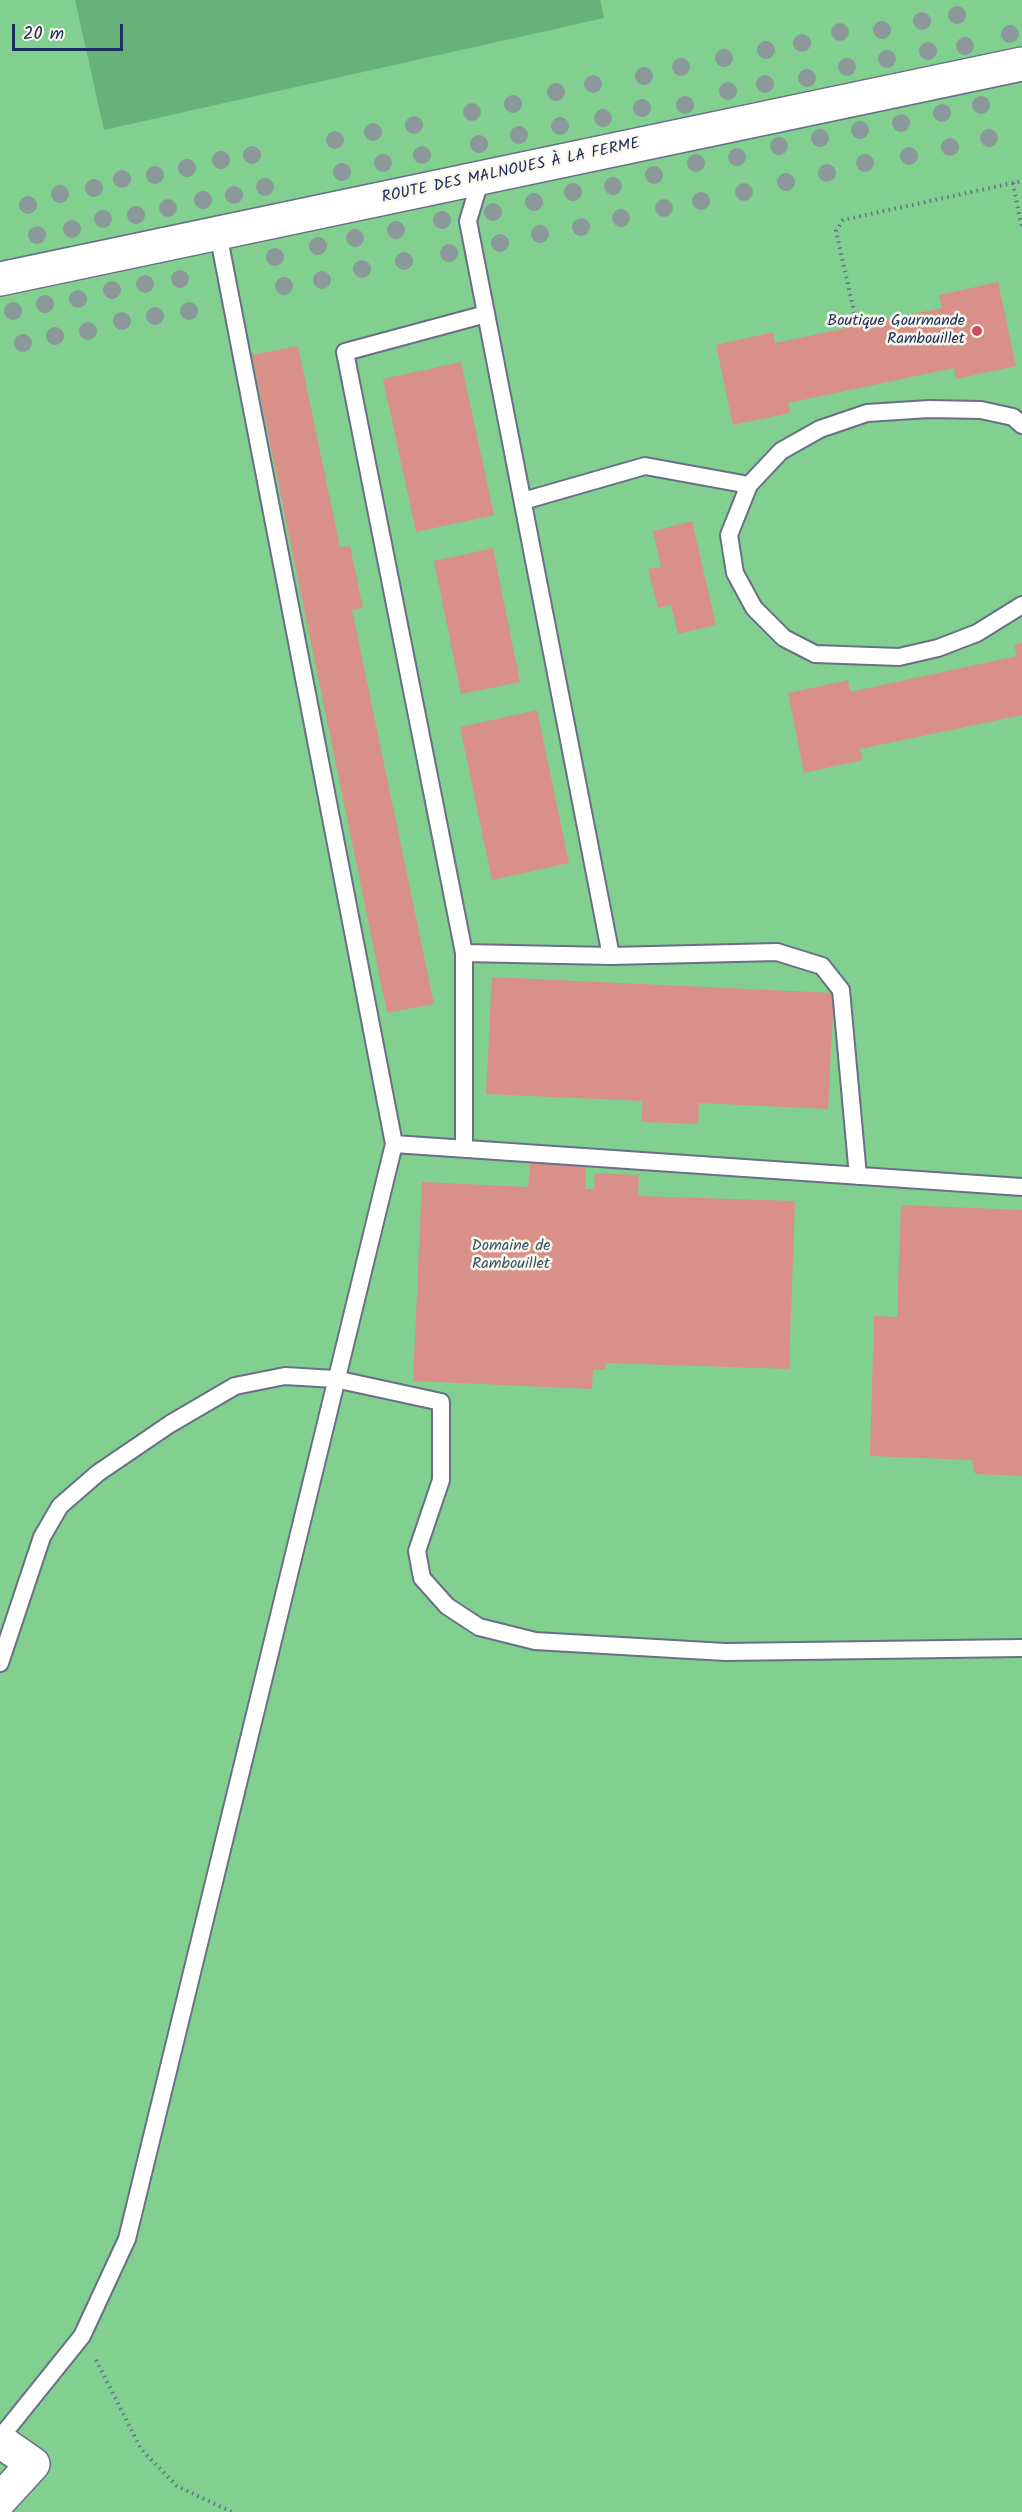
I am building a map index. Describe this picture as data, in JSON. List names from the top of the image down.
{
  "streets": {
    "street": ["ROUTE DES MALNOUES À LA FERME"]
  },
  "parks": ["Domaine de Rambouillet"],
  "places": ["Boutique Gourmande Rambouillet"],
  "scale_bar": "20 m"
}
